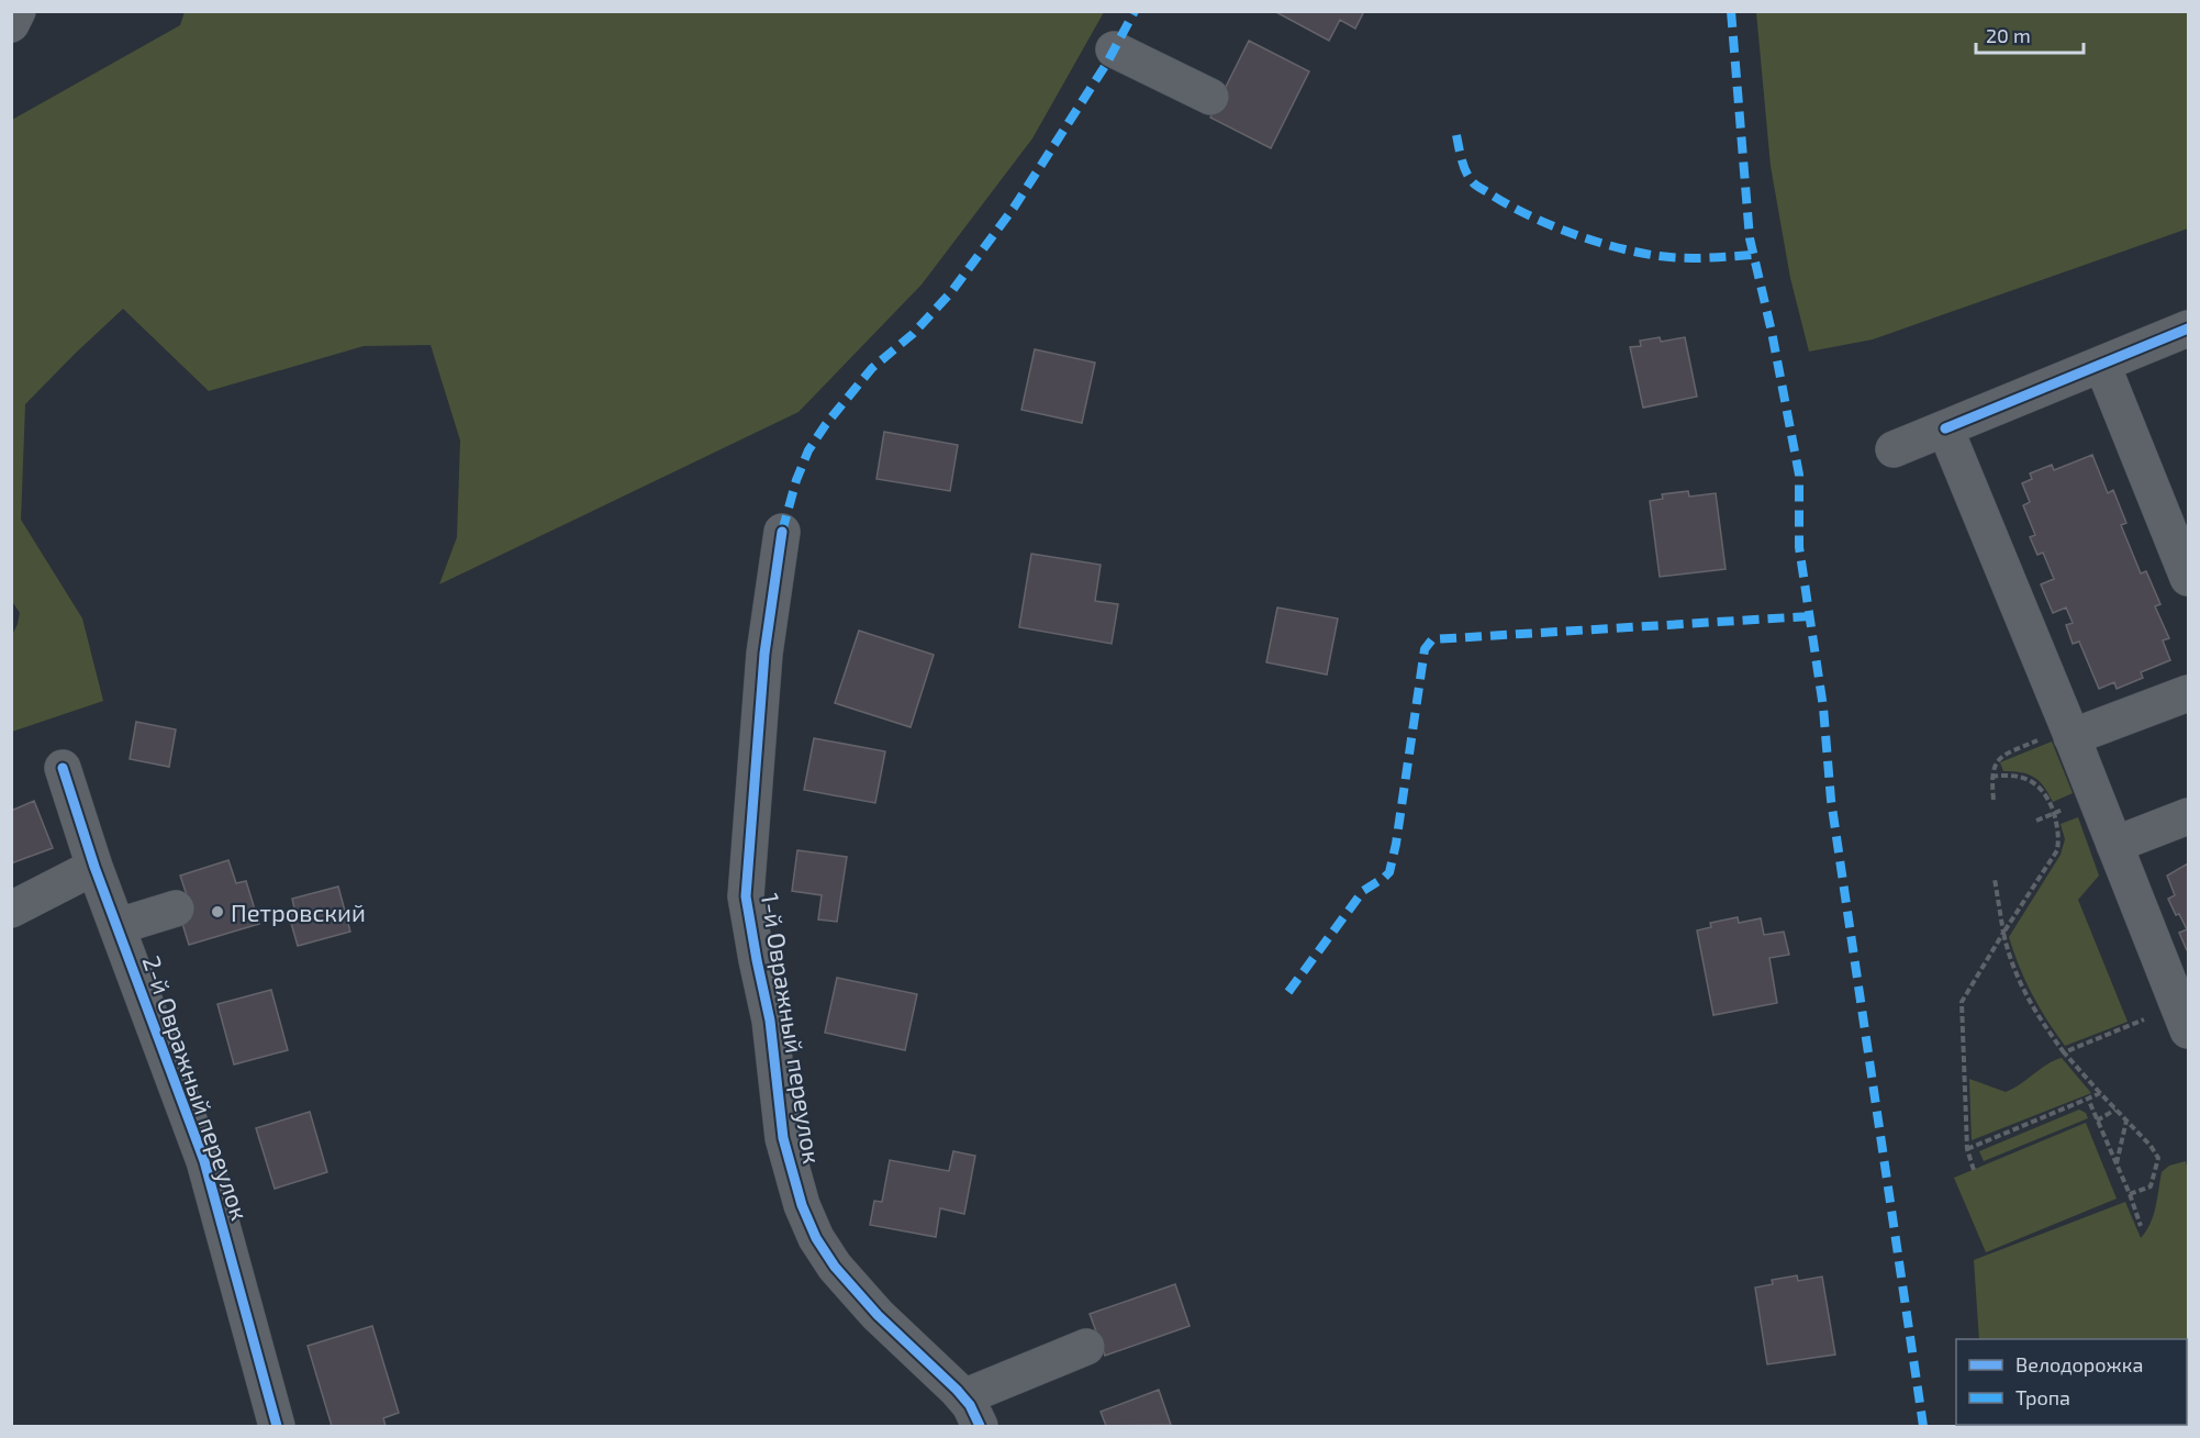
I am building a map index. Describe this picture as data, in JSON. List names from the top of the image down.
{
  "streets": {
    "street": ["1-й Овражный переулок", "2-й Овражный переулок"]
  },
  "places": ["Петровский"],
  "legend": ["Велодорожка", "Тропа"],
  "scale_bar": "20 m"
}
